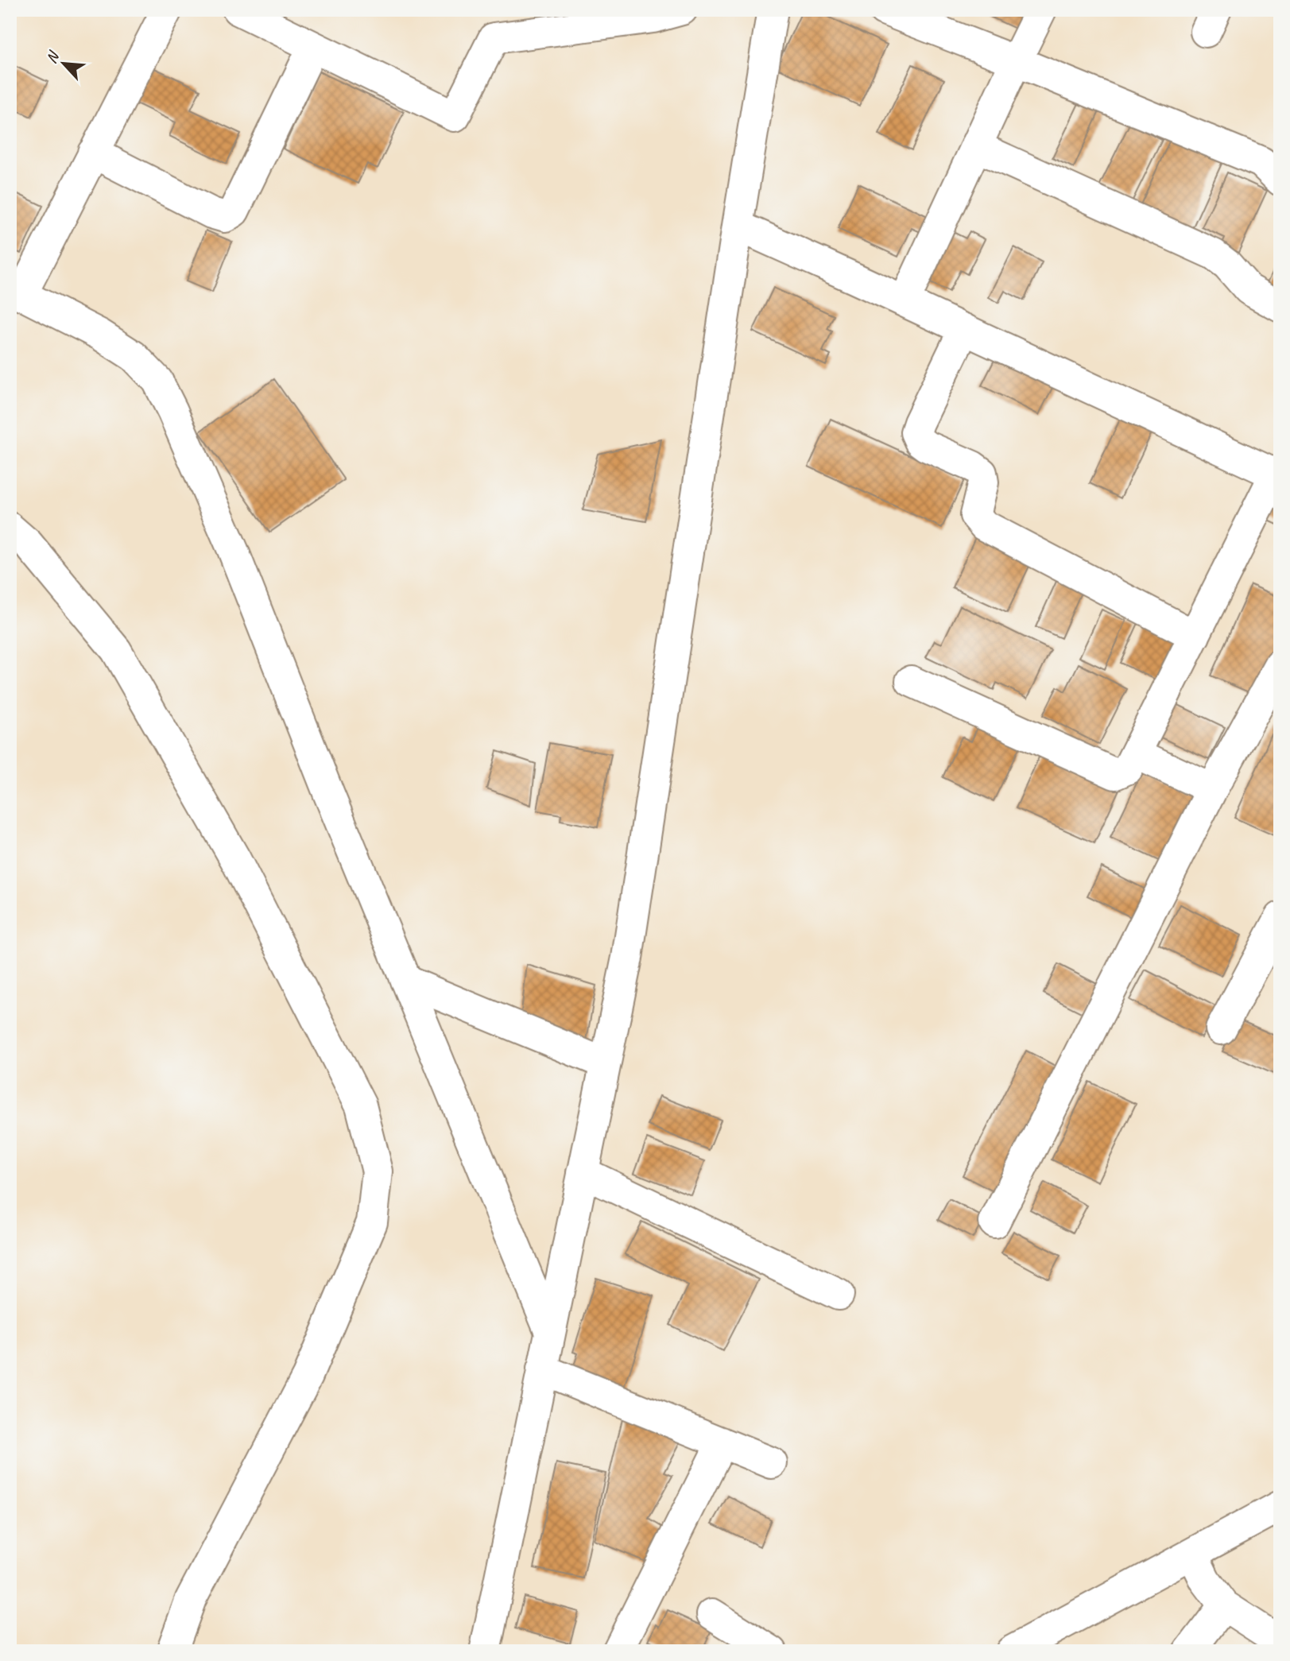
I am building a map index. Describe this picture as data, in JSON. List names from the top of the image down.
{
  "north": "top left"
}
